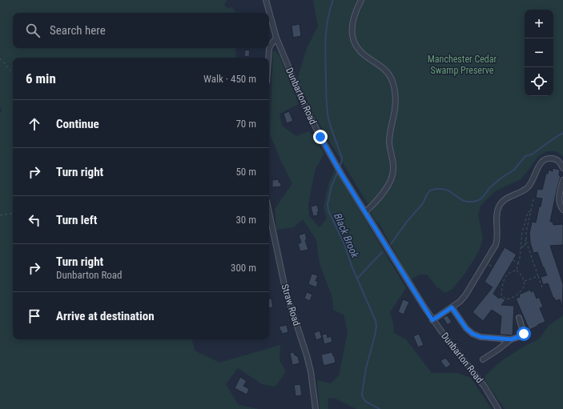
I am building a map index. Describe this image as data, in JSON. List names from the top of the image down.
{
  "streets": {
    "street": ["Dunbarton Road", "Straw Road"]
  },
  "water": ["Black Brook"],
  "parks": ["Manchester Cedar Swamp Preserve"],
  "page": {
    "map_buttons": ["+", "−"],
    "search": "Search here",
    "heading": ["6 min", "Walk · 450 m"],
    "list": [
      ["Continue", "70 m"],
      ["Turn right", "50 m"],
      ["Turn left", "30 m"],
      ["Turn right", "Dunbarton Road", "300 m"],
      "Arrive at destination"
    ]
  }
}
